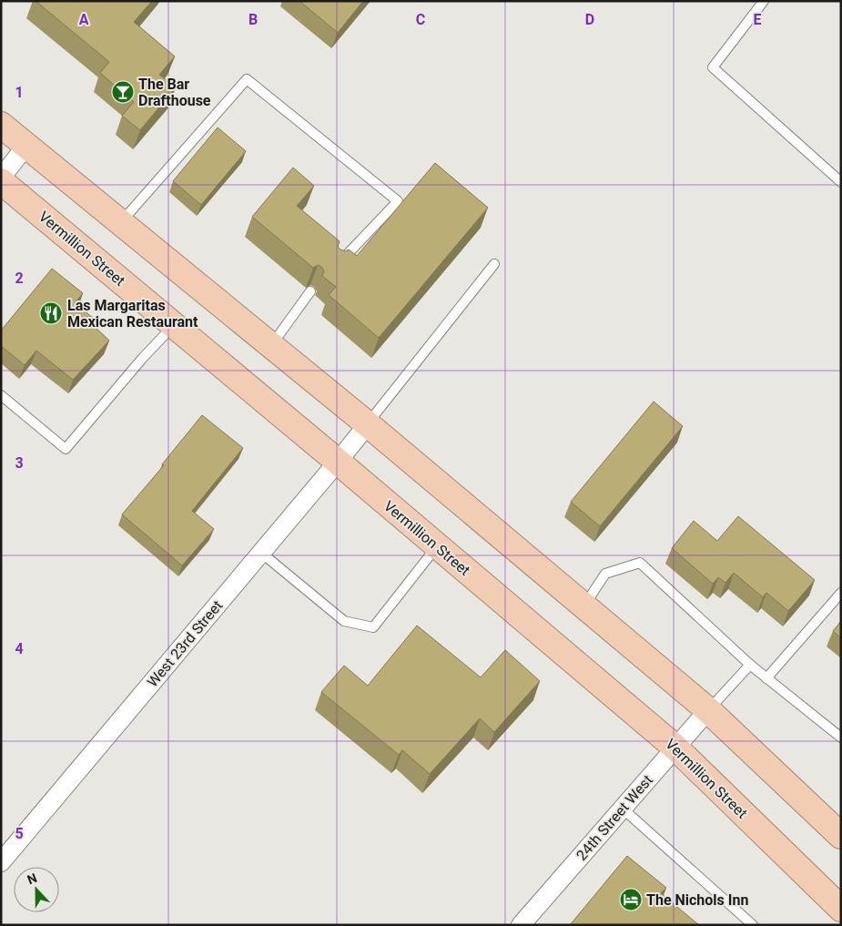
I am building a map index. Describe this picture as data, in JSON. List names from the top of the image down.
{
  "streets": {
    "highway": ["Vermillion Street"],
    "street": ["West 23rd Street", "24th Street West"]
  },
  "crossings": [
    ["Vermillion Street", "West 23rd Street"],
    ["Vermillion Street", "24th Street West"]
  ],
  "places": {
    "bar": ["The Bar Drafthouse"],
    "restaurant": ["Las Margaritas Mexican Restaurant"],
    "hotel": ["The Nichols Inn"]
  },
  "north": "top",
  "grid": {
    "columns": [
      "A",
      "B",
      "C",
      "D",
      "E"
    ],
    "rows": [
      "1",
      "2",
      "3",
      "4",
      "5"
    ]
  }
}
